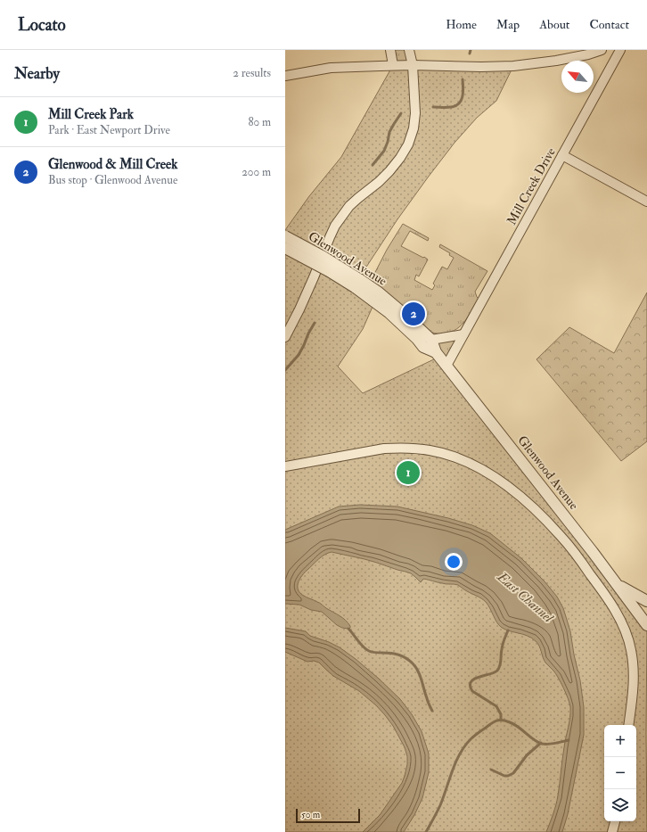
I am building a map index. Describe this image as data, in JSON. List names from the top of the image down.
{
  "streets": {
    "street": ["Mill Creek Drive", "Glenwood Avenue"]
  },
  "crossings": [
    ["Mill Creek Drive", "Glenwood Avenue"]
  ],
  "water": ["East Channel"],
  "scale_bar": "50 m",
  "north": "top left",
  "page": {
    "header": "Locato",
    "nav": [
      "Home",
      "Map",
      "About",
      "Contact"
    ],
    "heading": ["Nearby", "2 results"],
    "list": [
      {
        "mark": "1",
        "name": "Mill Creek Park",
        "note": "Park · East Newport Drive",
        "value": "80 m"
      },
      {
        "mark": "2",
        "name": "Glenwood & Mill Creek",
        "note": "Bus stop · Glenwood Avenue",
        "value": "200 m"
      }
    ],
    "pins": ["2", "1"],
    "map_buttons": ["+", "−"],
    "scale": "50 m"
  }
}
